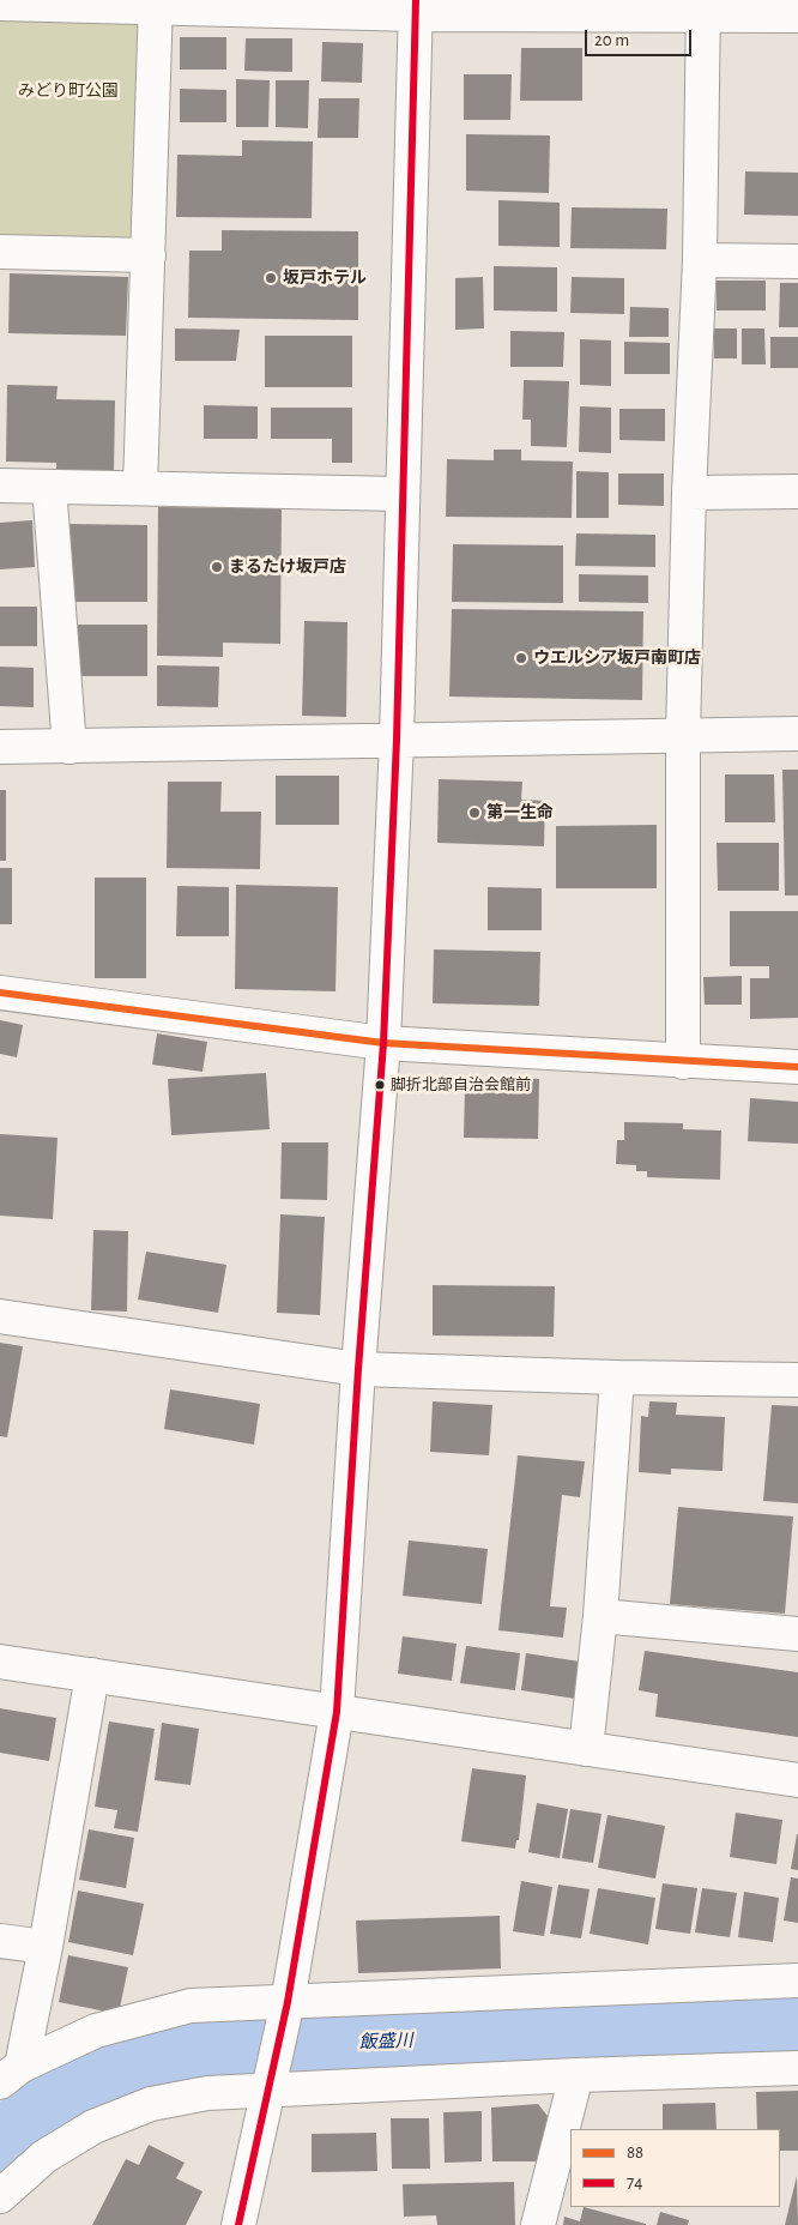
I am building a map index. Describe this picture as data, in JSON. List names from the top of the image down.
{
  "water": ["飯盛川"],
  "parks": ["みどり町公園"],
  "places": [
    "坂戸ホテル",
    "まるたけ坂戸店",
    "ウエルシア坂戸南町店",
    "第一生命",
    "脚折北部自治会館前"
  ],
  "lines": ["transit line 74", "transit line 88"],
  "legend": ["88", "74"],
  "scale_bar": "20 m"
}
